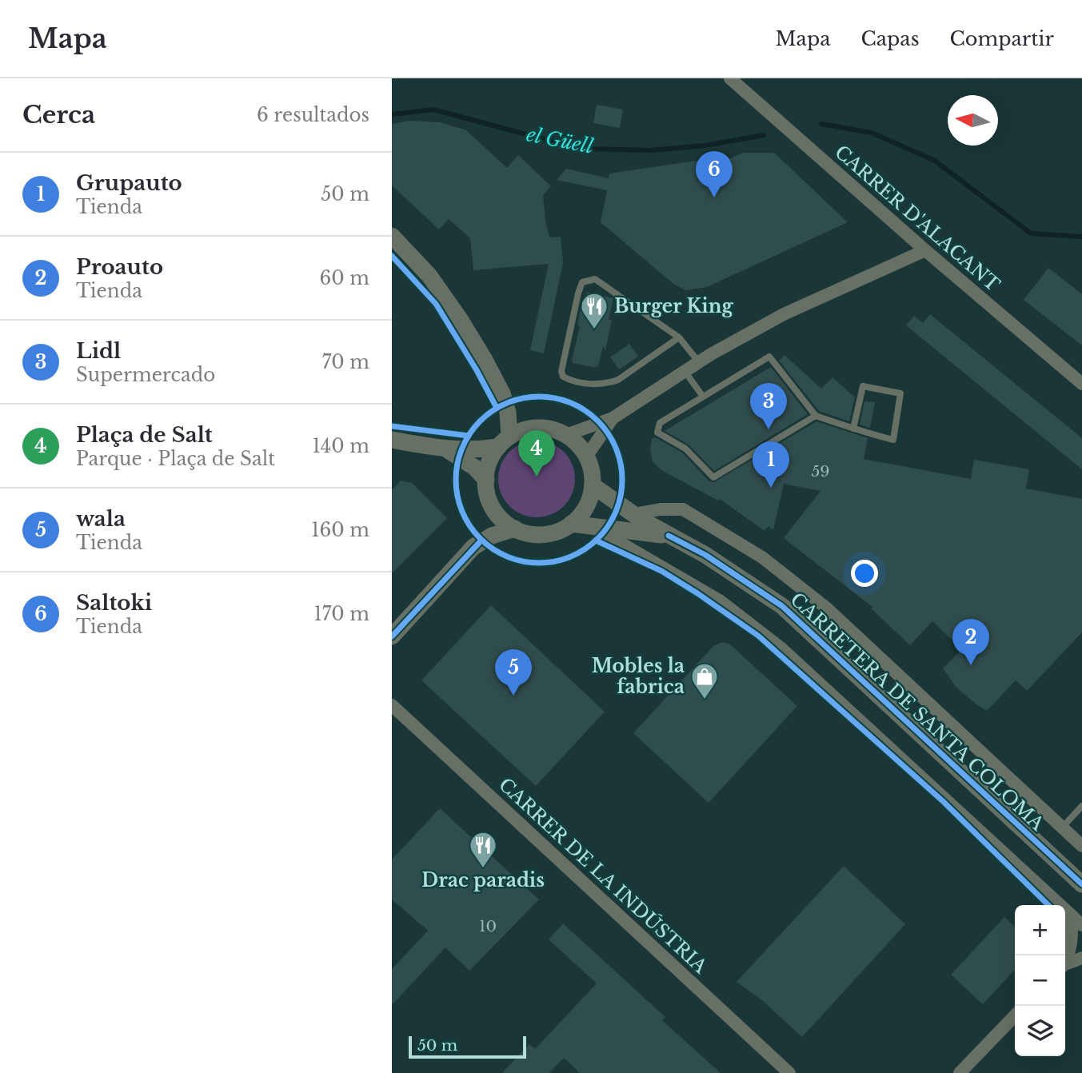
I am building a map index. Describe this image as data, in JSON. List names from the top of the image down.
{
  "streets": {
    "street": ["CARRER D'ALACANT", "CARRETERA DE SANTA COLOMA", "CARRER DE LA INDÚSTRIA"]
  },
  "water": ["el Güell"],
  "places": {
    "restaurant": ["Burger King", "Drac paradis"],
    "shop": ["Mobles la fabrica"]
  },
  "house_numbers": ["59", "10"],
  "scale_bar": "50 m",
  "north": "left",
  "page": {
    "header": "Mapa",
    "nav": ["Mapa", "Capas", "Compartir"],
    "heading": ["Cerca", "6 resultados"],
    "list": [
      {
        "mark": "1",
        "name": "Grupauto",
        "note": "Tienda",
        "value": "50 m"
      },
      {
        "mark": "2",
        "name": "Proauto",
        "note": "Tienda",
        "value": "60 m"
      },
      {
        "mark": "3",
        "name": "Lidl",
        "note": "Supermercado",
        "value": "70 m"
      },
      {
        "mark": "4",
        "name": "Plaça de Salt",
        "note": "Parque · Plaça de Salt",
        "value": "140 m"
      },
      {
        "mark": "5",
        "name": "wala",
        "note": "Tienda",
        "value": "160 m"
      },
      {
        "mark": "6",
        "name": "Saltoki",
        "note": "Tienda",
        "value": "170 m"
      }
    ],
    "pins": [
      "6",
      "3",
      "4",
      "1",
      "2",
      "5"
    ],
    "map_buttons": ["+", "−"],
    "scale": "50 m"
  }
}
